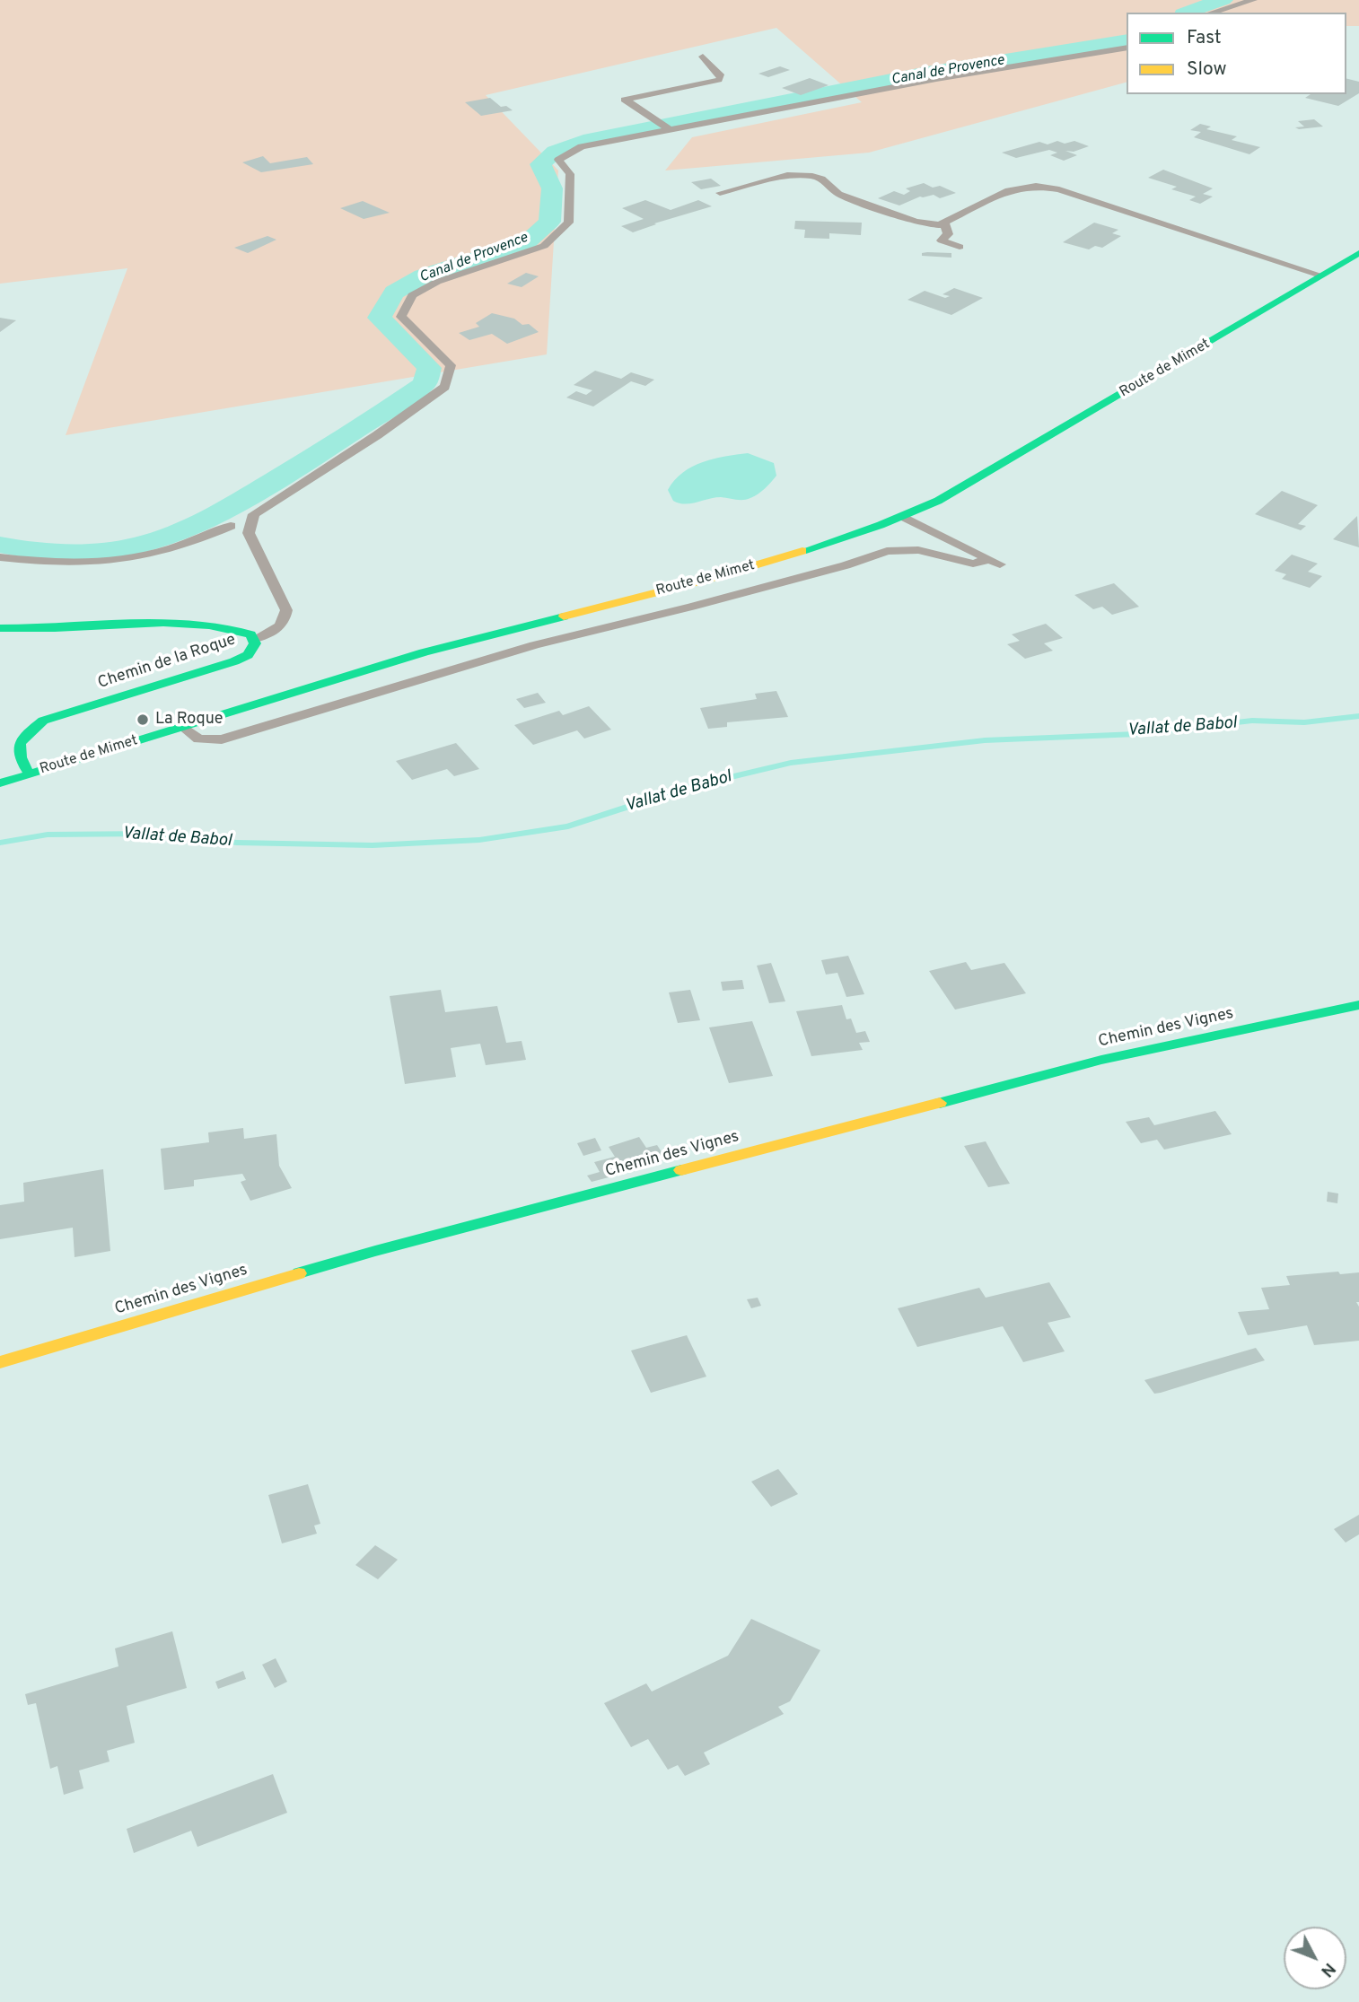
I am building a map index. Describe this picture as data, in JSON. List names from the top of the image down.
{
  "streets": {
    "main road": ["Route de Mimet", "Chemin de la Roque", "Chemin des Vignes"]
  },
  "crossings": [
    ["Route de Mimet", "Chemin de la Roque"]
  ],
  "water": ["Canal de Provence", "Vallat de Babol"],
  "places": ["La Roque"],
  "legend": ["Fast", "Slow"],
  "north": "bottom right"
}
